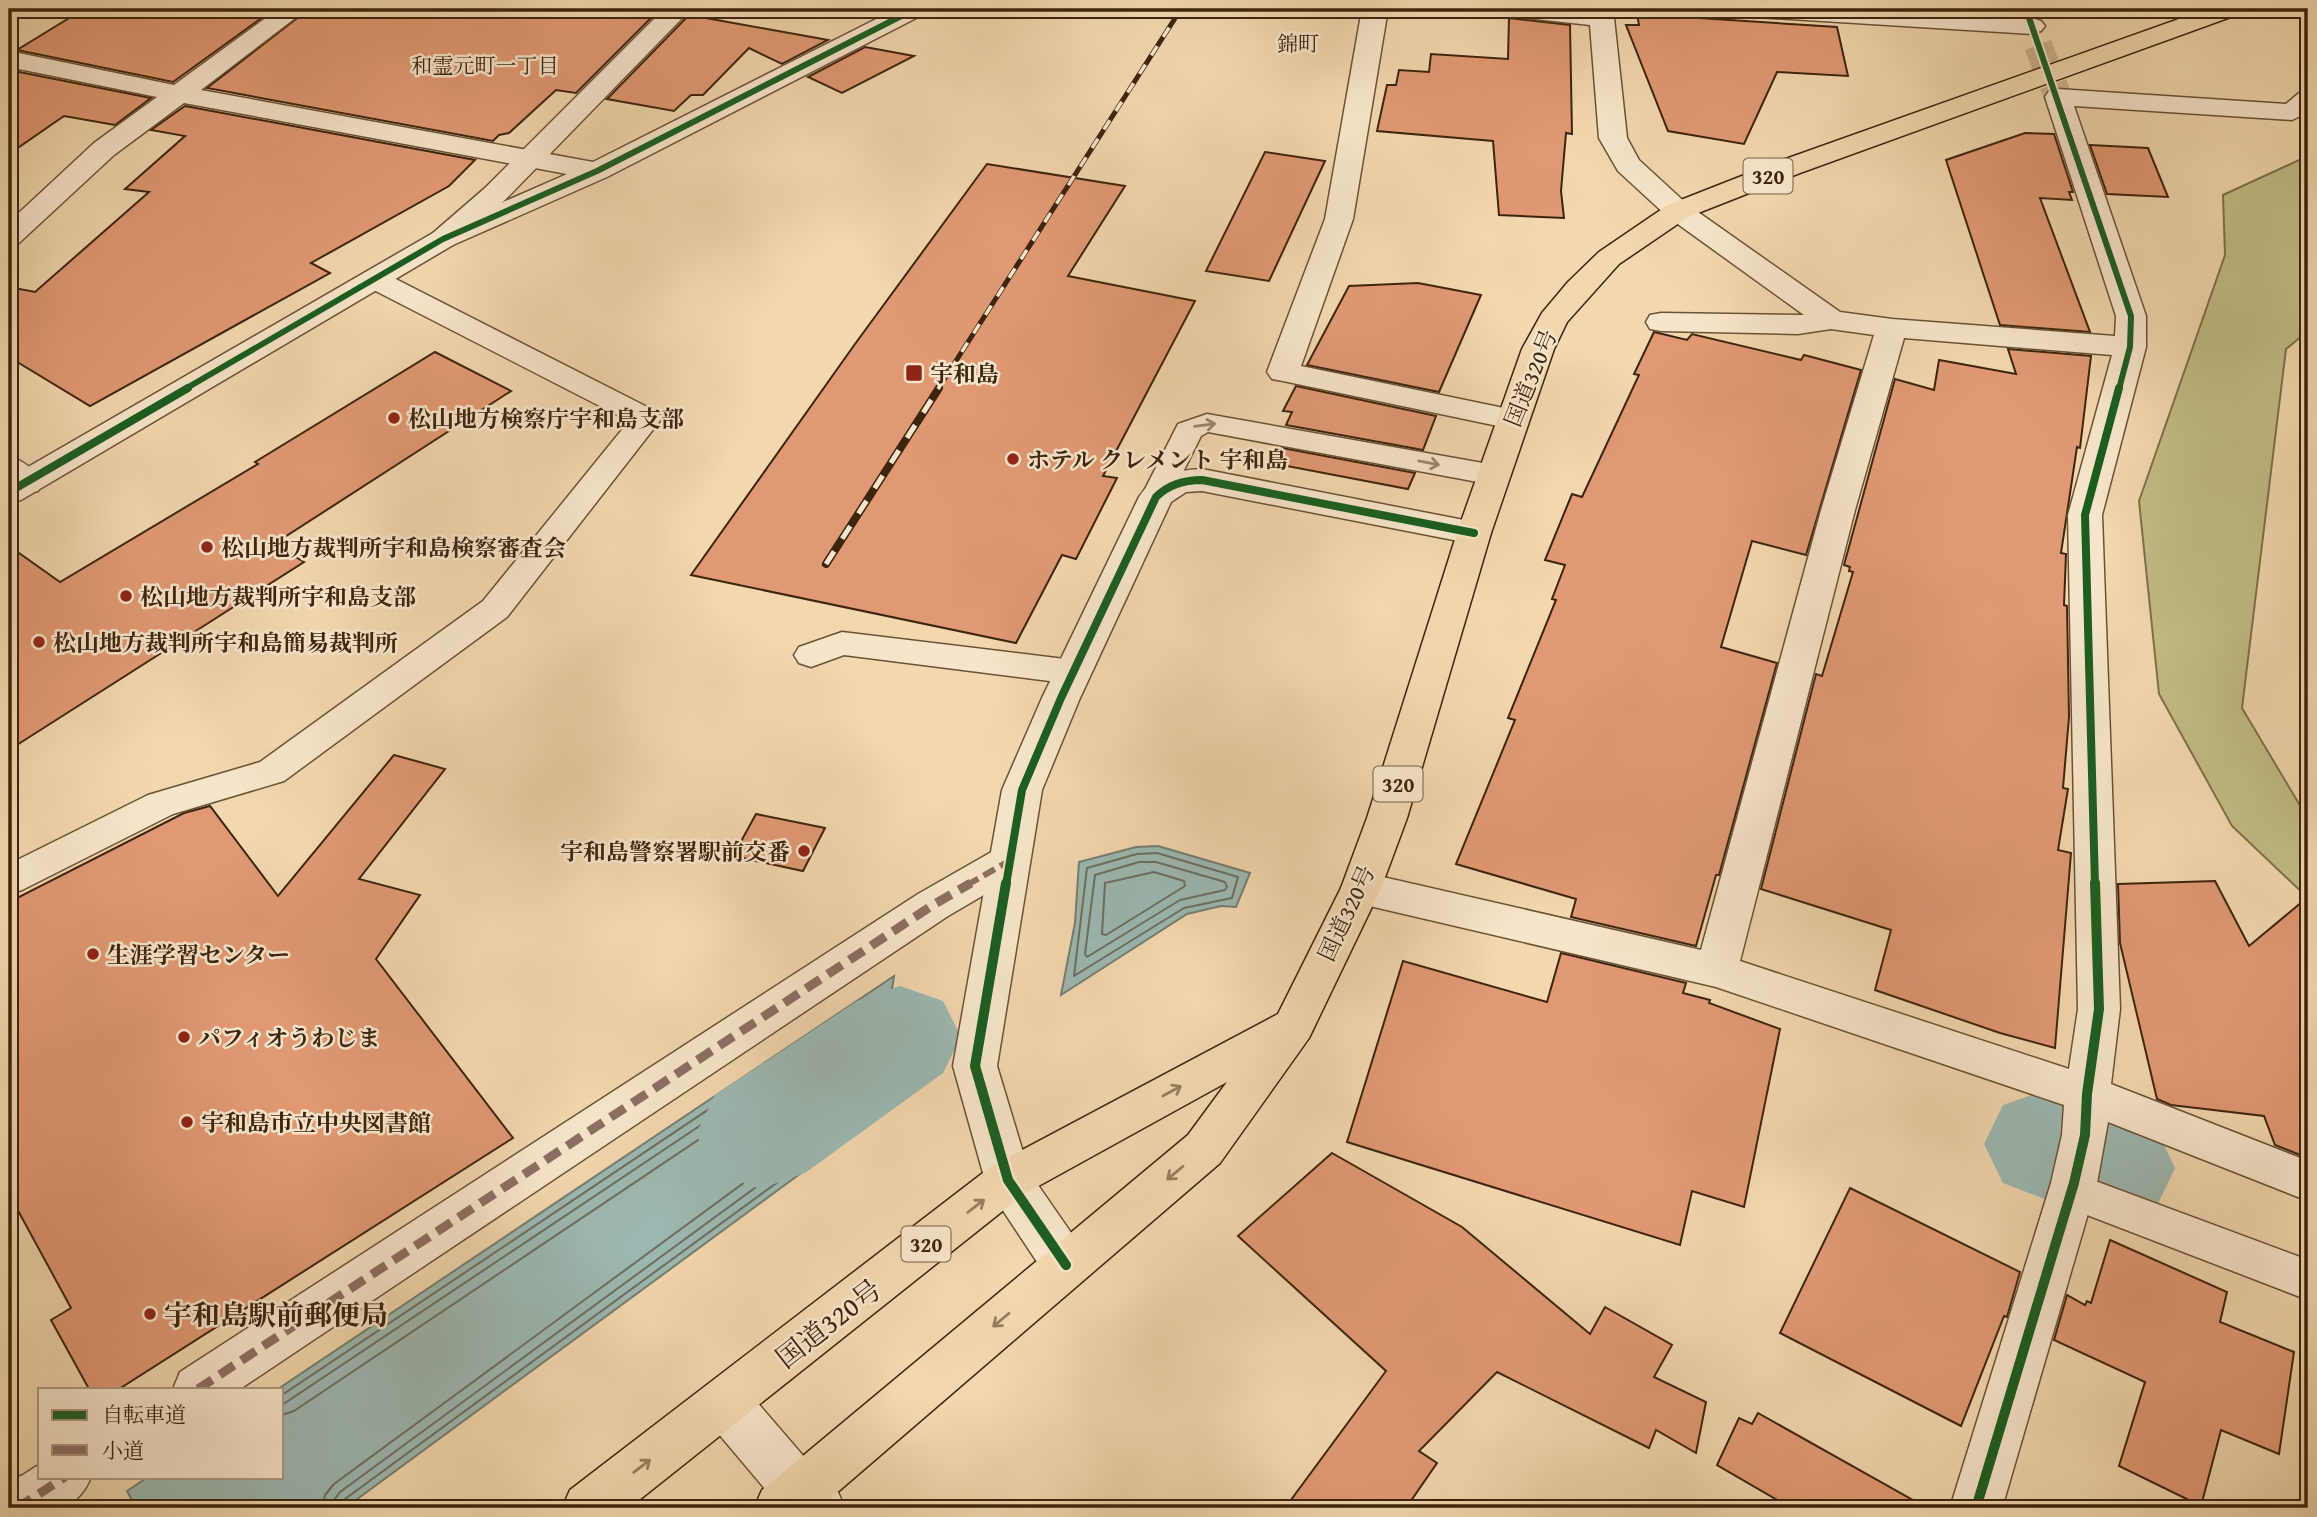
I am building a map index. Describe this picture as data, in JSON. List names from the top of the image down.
{
  "streets": {
    "highway": ["320", "国道320号"]
  },
  "districts": ["錦町", "和霊元町一丁目"],
  "places": {
    "transit": ["宇和島"],
    "other": [
      "松山地方検察庁宇和島支部",
      "ホテル クレメント 宇和島",
      "松山地方裁判所宇和島検察審査会",
      "松山地方裁判所宇和島支部",
      "松山地方裁判所宇和島簡易裁判所",
      "宇和島警察署駅前交番",
      "生涯学習センター",
      "パフィオうわじま",
      "宇和島市立中央図書館",
      "宇和島駅前郵便局"
    ]
  },
  "legend": ["自転車道", "小道"]
}
